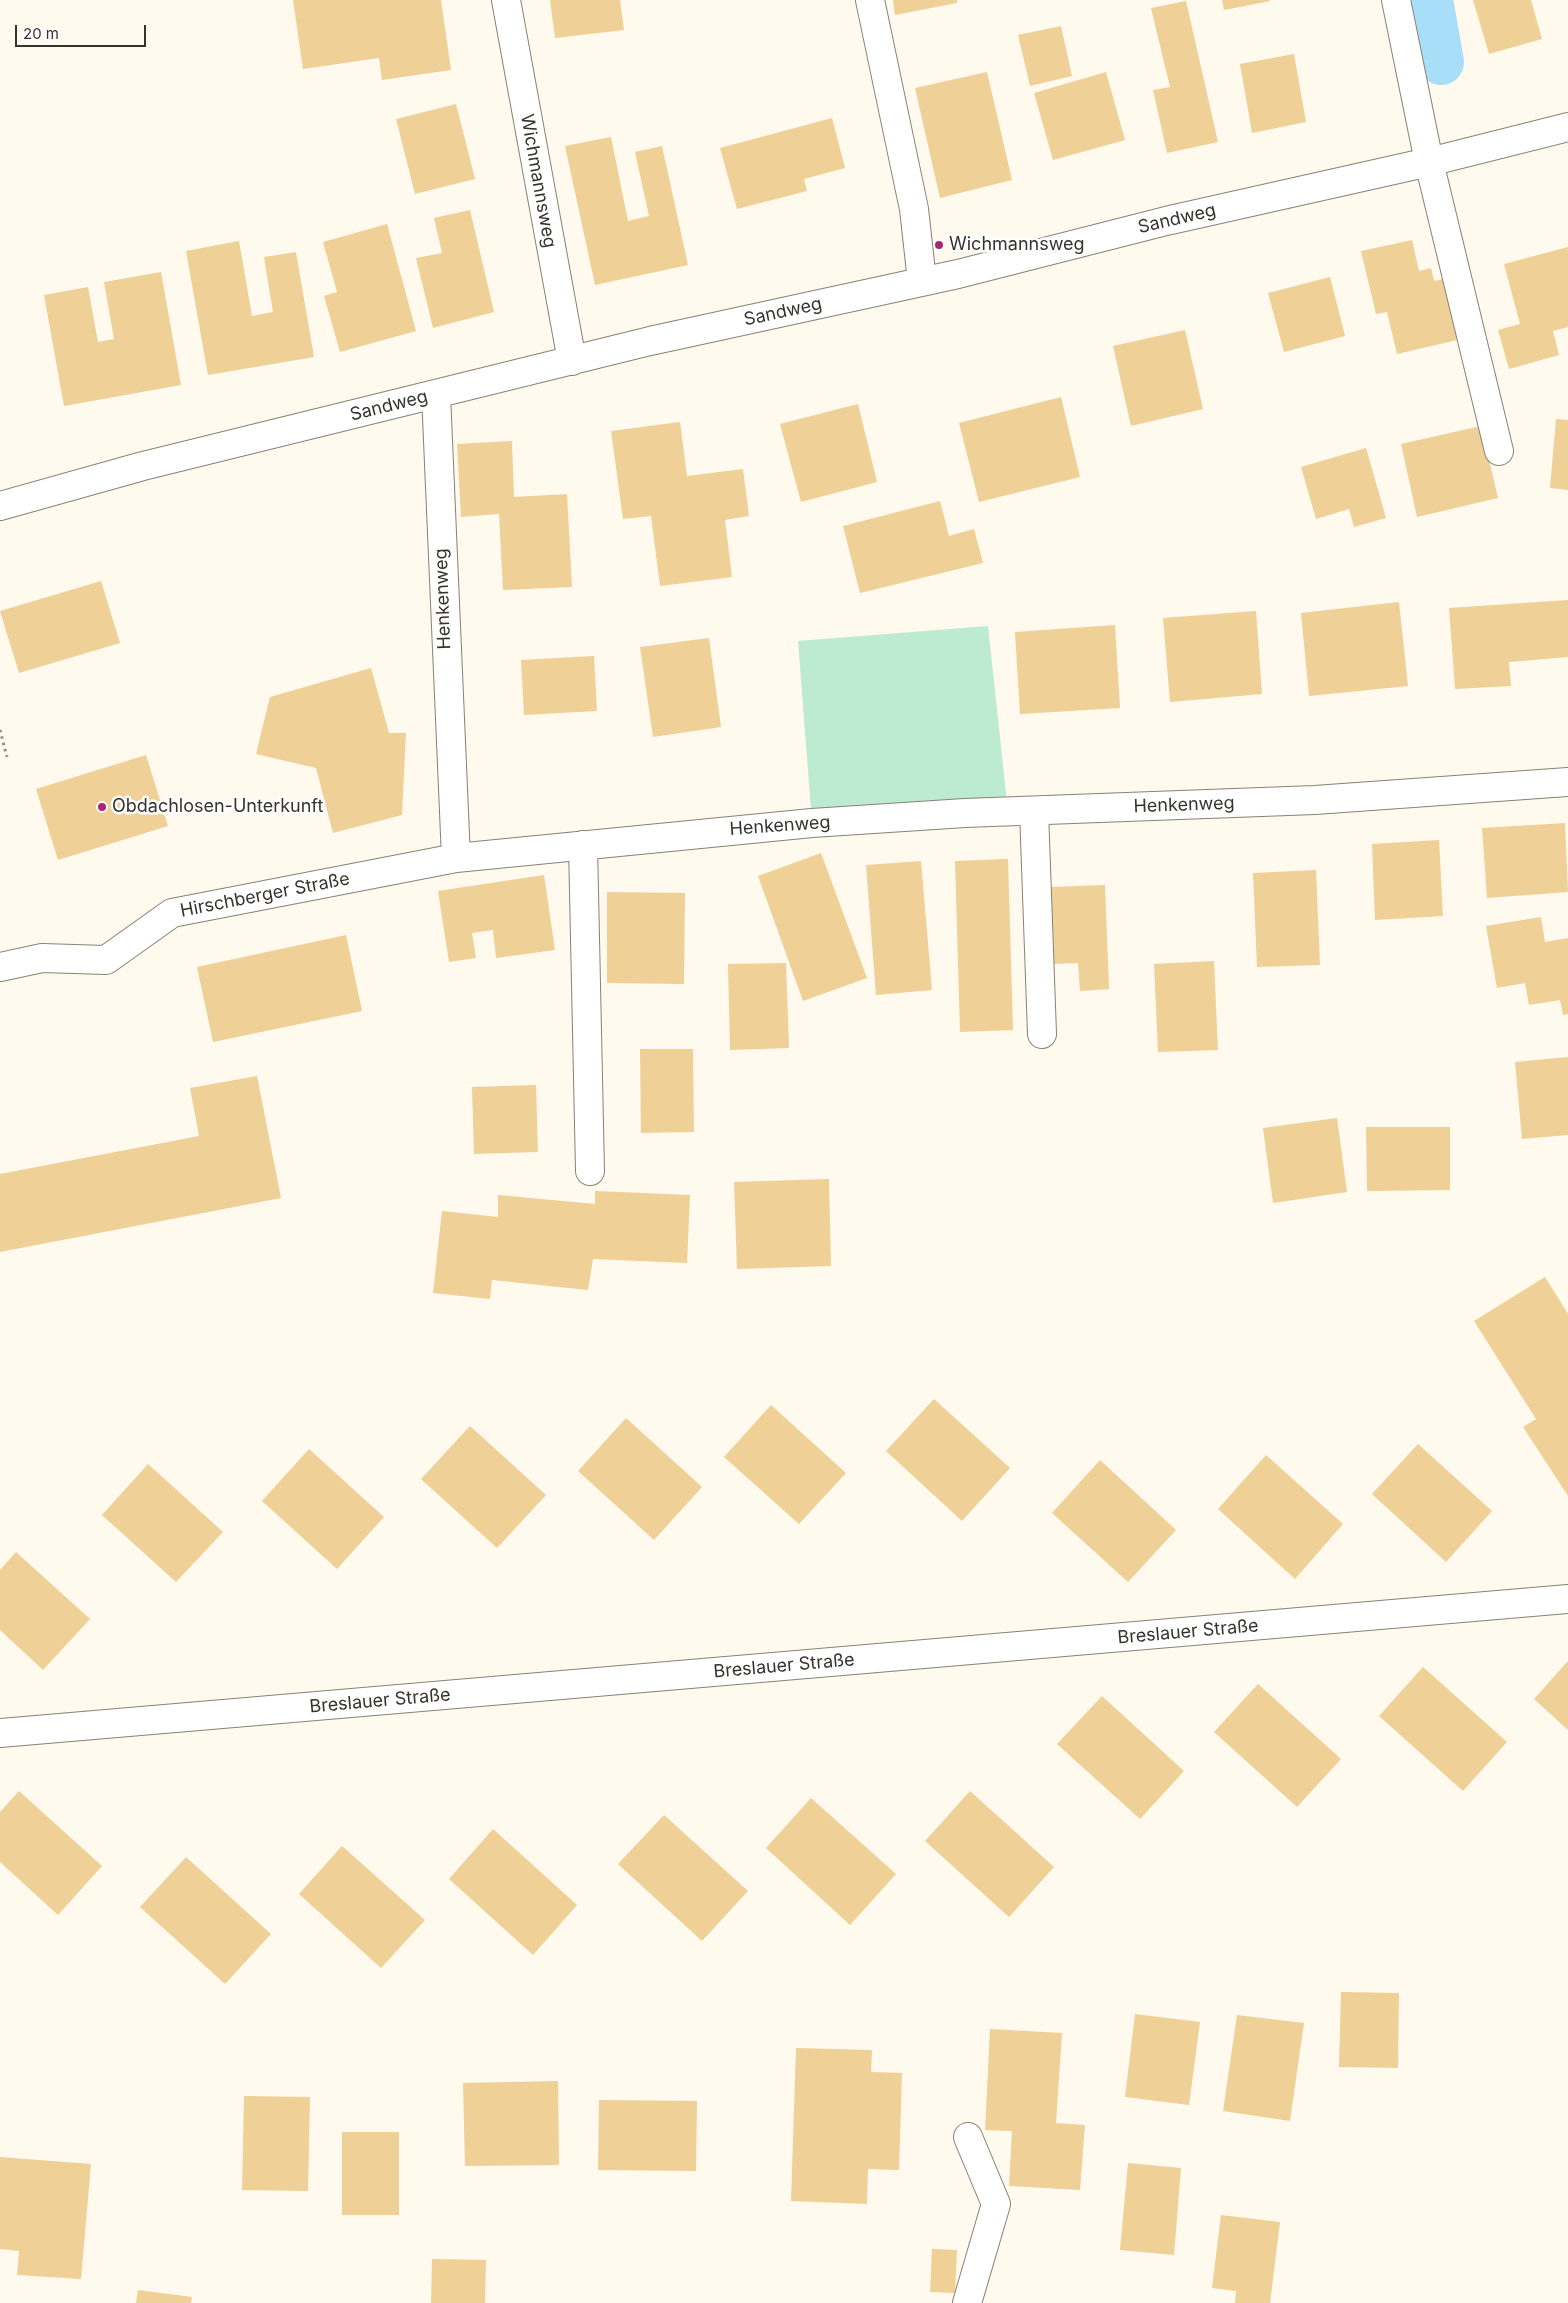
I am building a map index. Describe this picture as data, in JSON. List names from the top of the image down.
{
  "streets": {
    "street": [
      "Wichmannsweg",
      "Sandweg",
      "Henkenweg",
      "Hirschberger Straße",
      "Breslauer Straße"
    ]
  },
  "crossings": [
    ["Wichmannsweg", "Sandweg"],
    ["Sandweg", "Henkenweg"],
    ["Henkenweg", "Hirschberger Straße"]
  ],
  "places": ["Wichmannsweg", "Obdachlosen-Unterkunft"],
  "scale_bar": "20 m"
}
